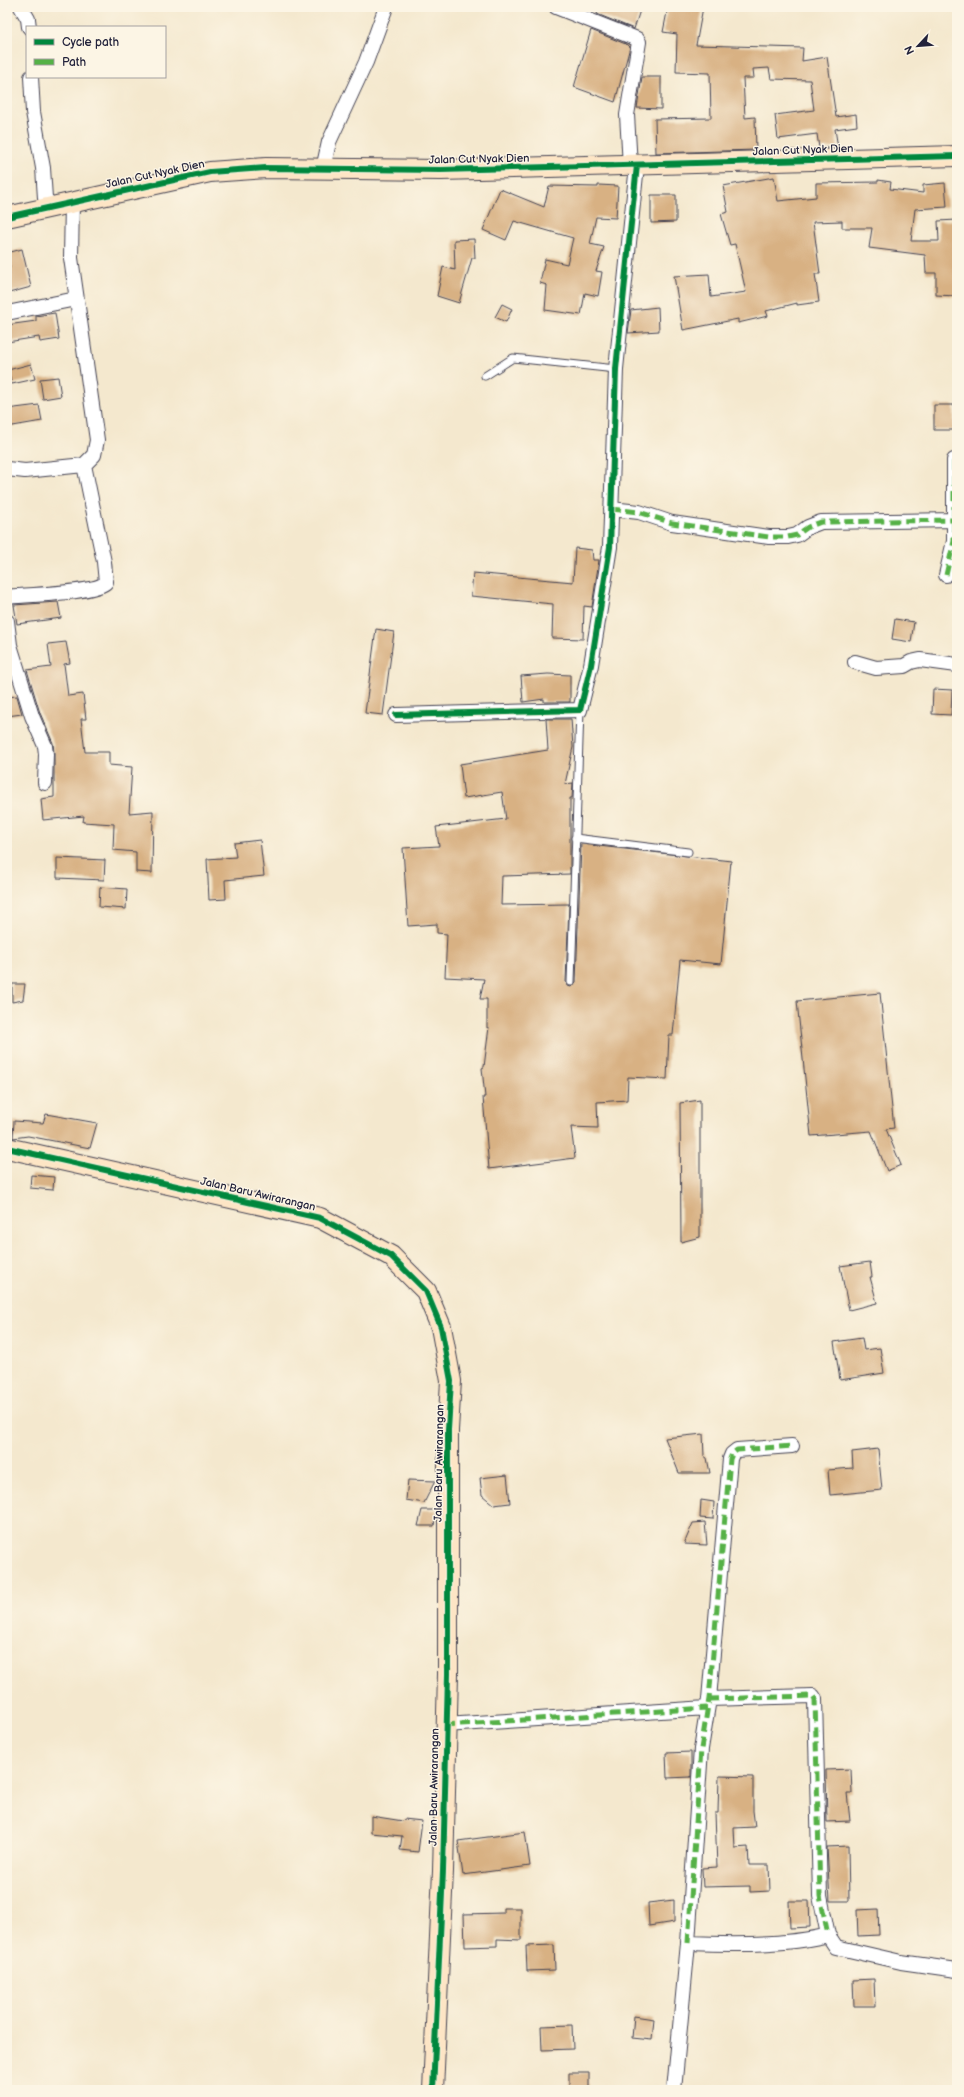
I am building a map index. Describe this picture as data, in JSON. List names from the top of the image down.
{
  "streets": {
    "street": ["Jalan Cut Nyak Dien", "Jalan Baru Awirarangan"]
  },
  "legend": ["Cycle path", "Path"],
  "north": "bottom left"
}
